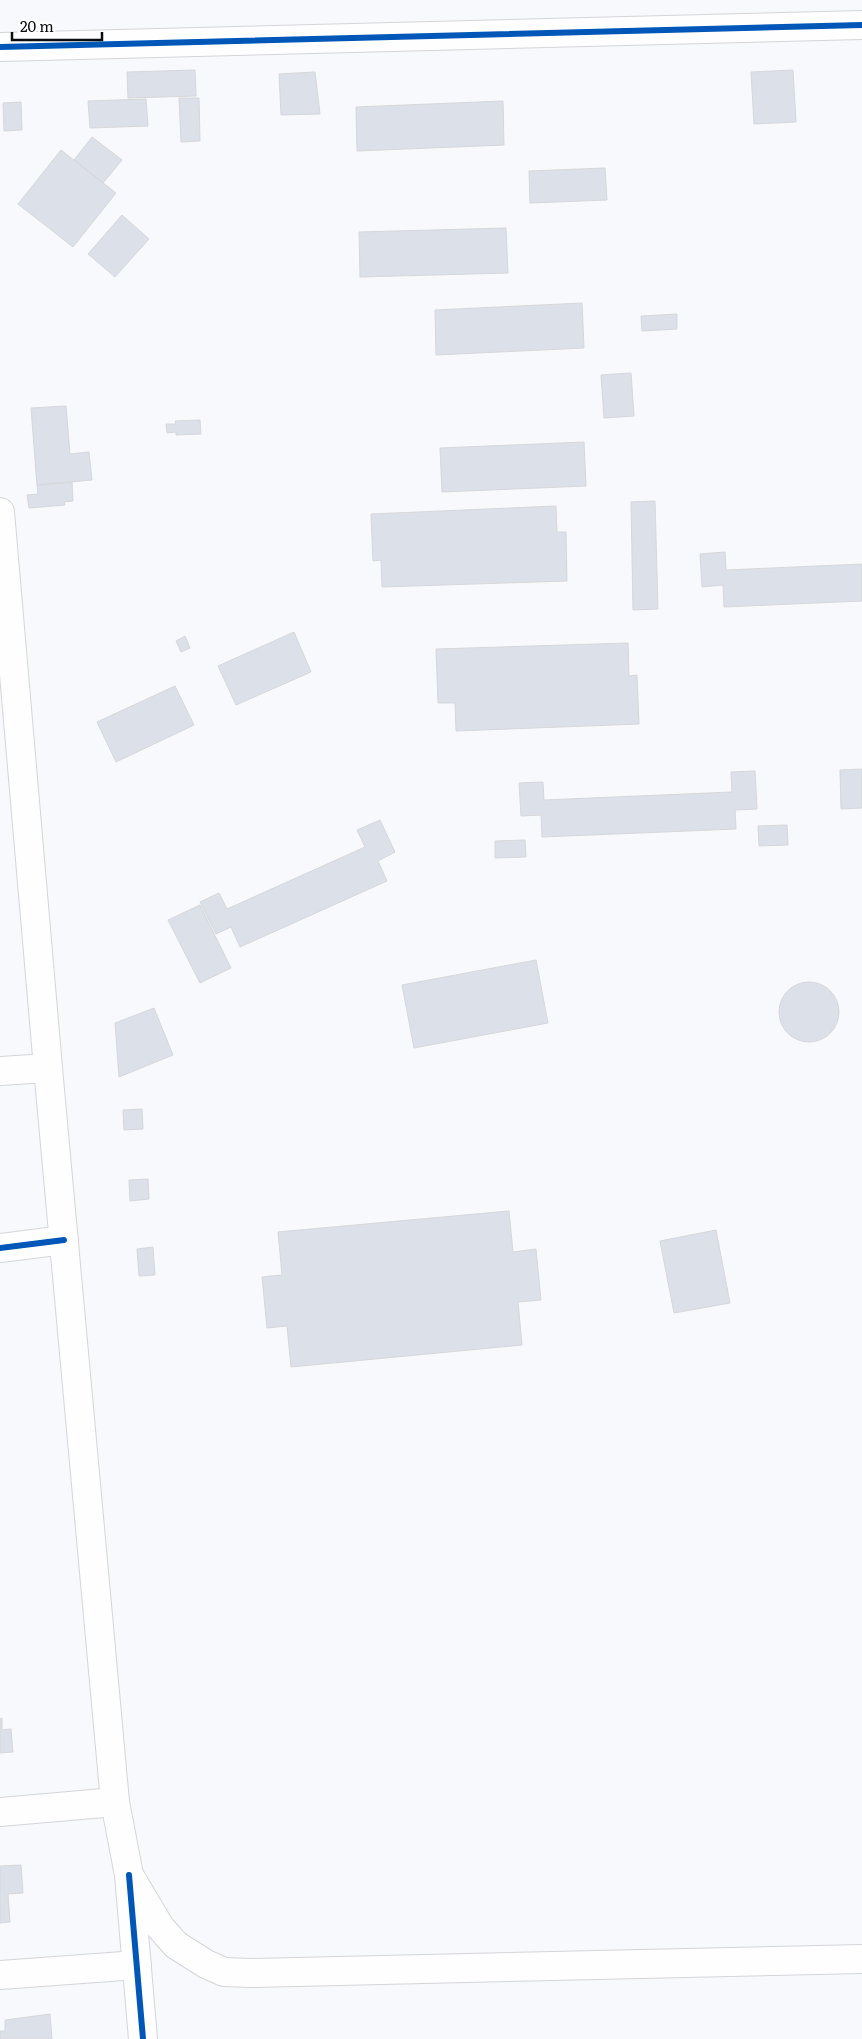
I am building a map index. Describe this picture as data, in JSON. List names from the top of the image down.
{
  "scale_bar": "20 m"
}
